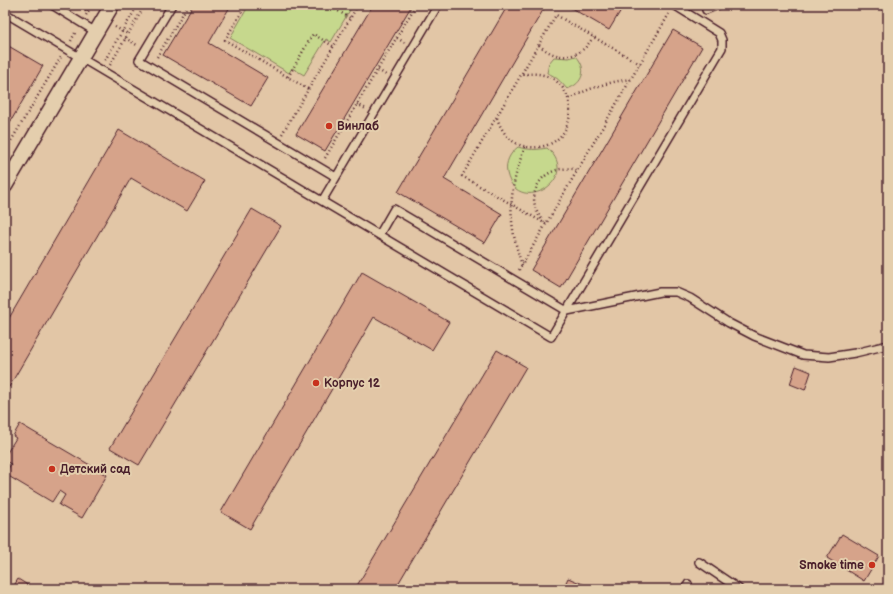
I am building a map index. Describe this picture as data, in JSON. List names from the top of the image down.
{
  "places": [
    "Винлаб",
    "Корпус 12",
    "Детский сад",
    "Smoke time"
  ]
}
